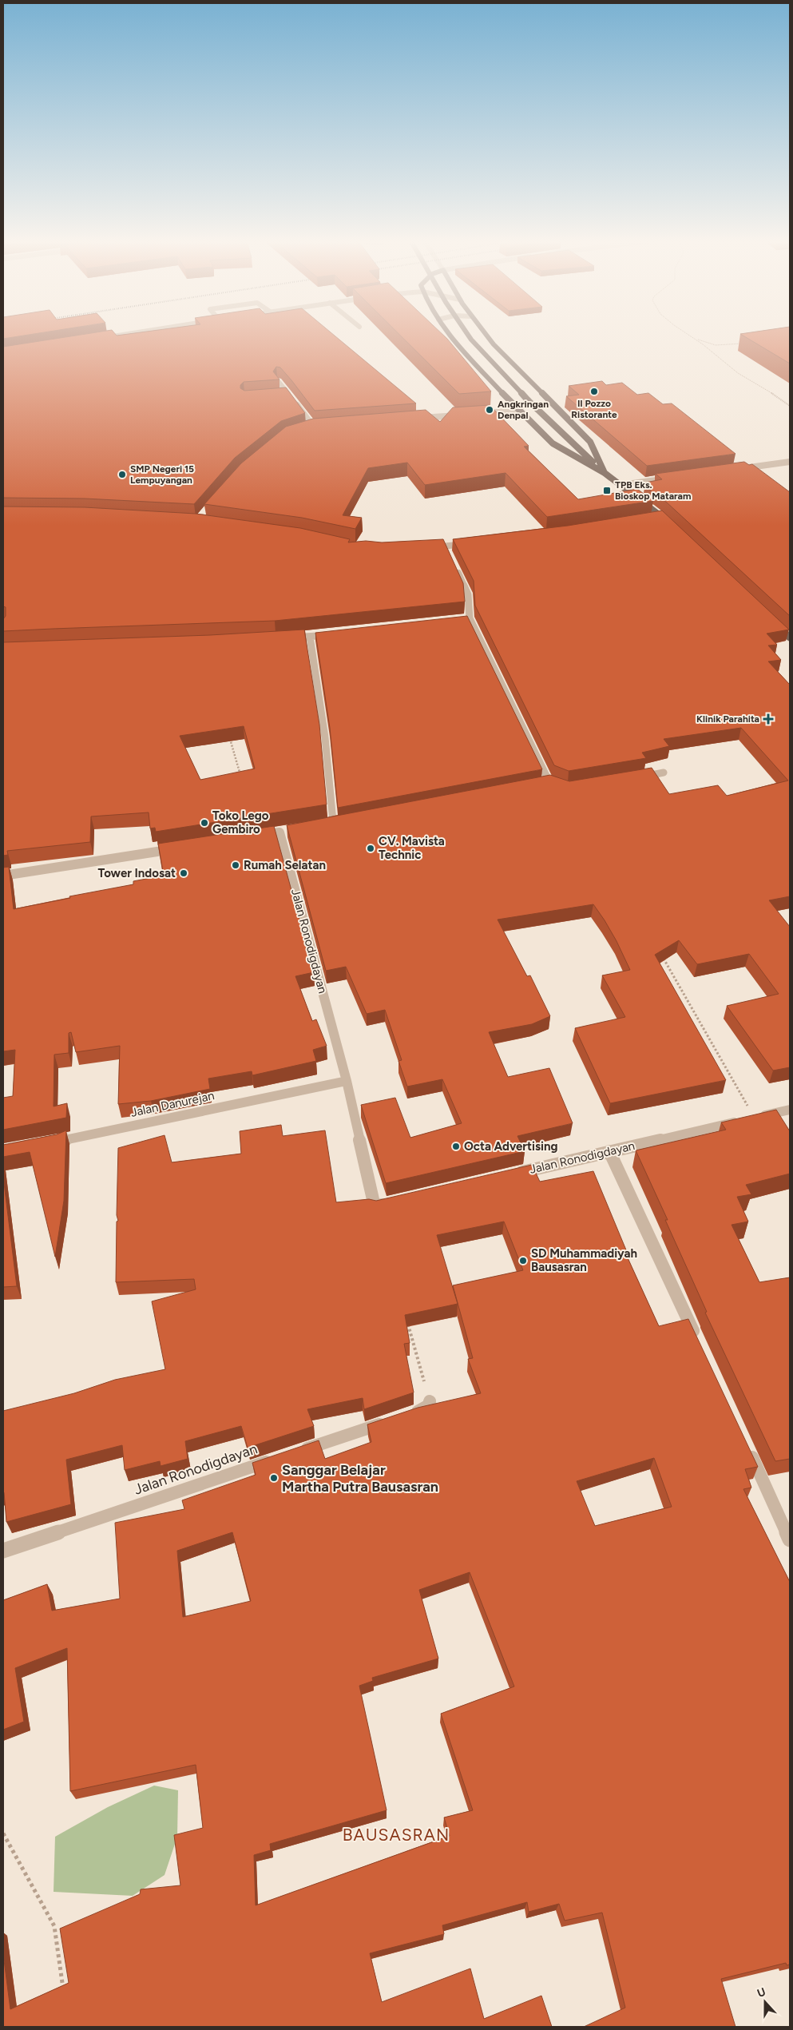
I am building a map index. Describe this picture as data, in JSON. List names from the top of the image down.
{
  "streets": {
    "street": ["Jalan Ronodigdayan", "Jalan Danurejan"]
  },
  "crossings": [
    ["Jalan Ronodigdayan", "Jalan Danurejan"]
  ],
  "districts": ["BAUSASRAN"],
  "places": {
    "other": [
      "Il Pozzo Ristorante",
      "Angkringan Denpal",
      "SMP Negeri 15 Lempuyangan",
      "Toko Lego Gembiro",
      "CV. Mavista Technic",
      "Rumah Selatan",
      "Tower Indosat",
      "Octa Advertising",
      "SD Muhammadiyah Bausasran",
      "Sanggar Belajar Martha Putra Bausasran"
    ],
    "transit": ["TPB Eks. Bioskop Mataram"],
    "health": ["Klinik Parahita"]
  },
  "north": "top"
}
